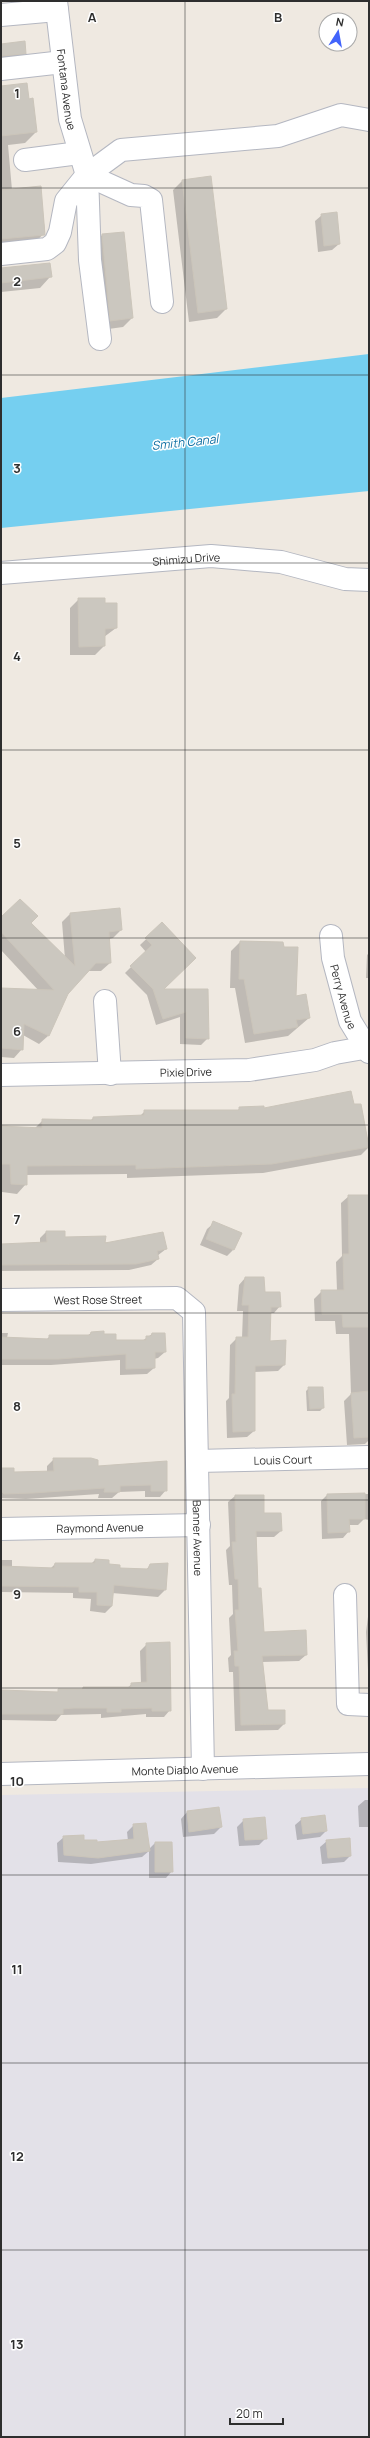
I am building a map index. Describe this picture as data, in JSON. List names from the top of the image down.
{
  "streets": {
    "street": [
      "Fontana Avenue",
      "Shimizu Drive",
      "Perry Avenue",
      "Pixie Drive",
      "West Rose Street",
      "Louis Court",
      "Raymond Avenue",
      "Banner Avenue",
      "Monte Diablo Avenue"
    ]
  },
  "crossings": [
    ["Perry Avenue", "Pixie Drive"],
    ["West Rose Street", "Banner Avenue"],
    ["Louis Court", "Banner Avenue"],
    ["Raymond Avenue", "Banner Avenue"],
    ["Banner Avenue", "Monte Diablo Avenue"]
  ],
  "water": ["Smith Canal"],
  "scale_bar": "20 m",
  "north": "top",
  "grid": {
    "columns": ["A", "B"],
    "rows": [
      "1",
      "2",
      "3",
      "4",
      "5",
      "6",
      "7",
      "8",
      "9",
      "10",
      "11",
      "12",
      "13"
    ]
  }
}
